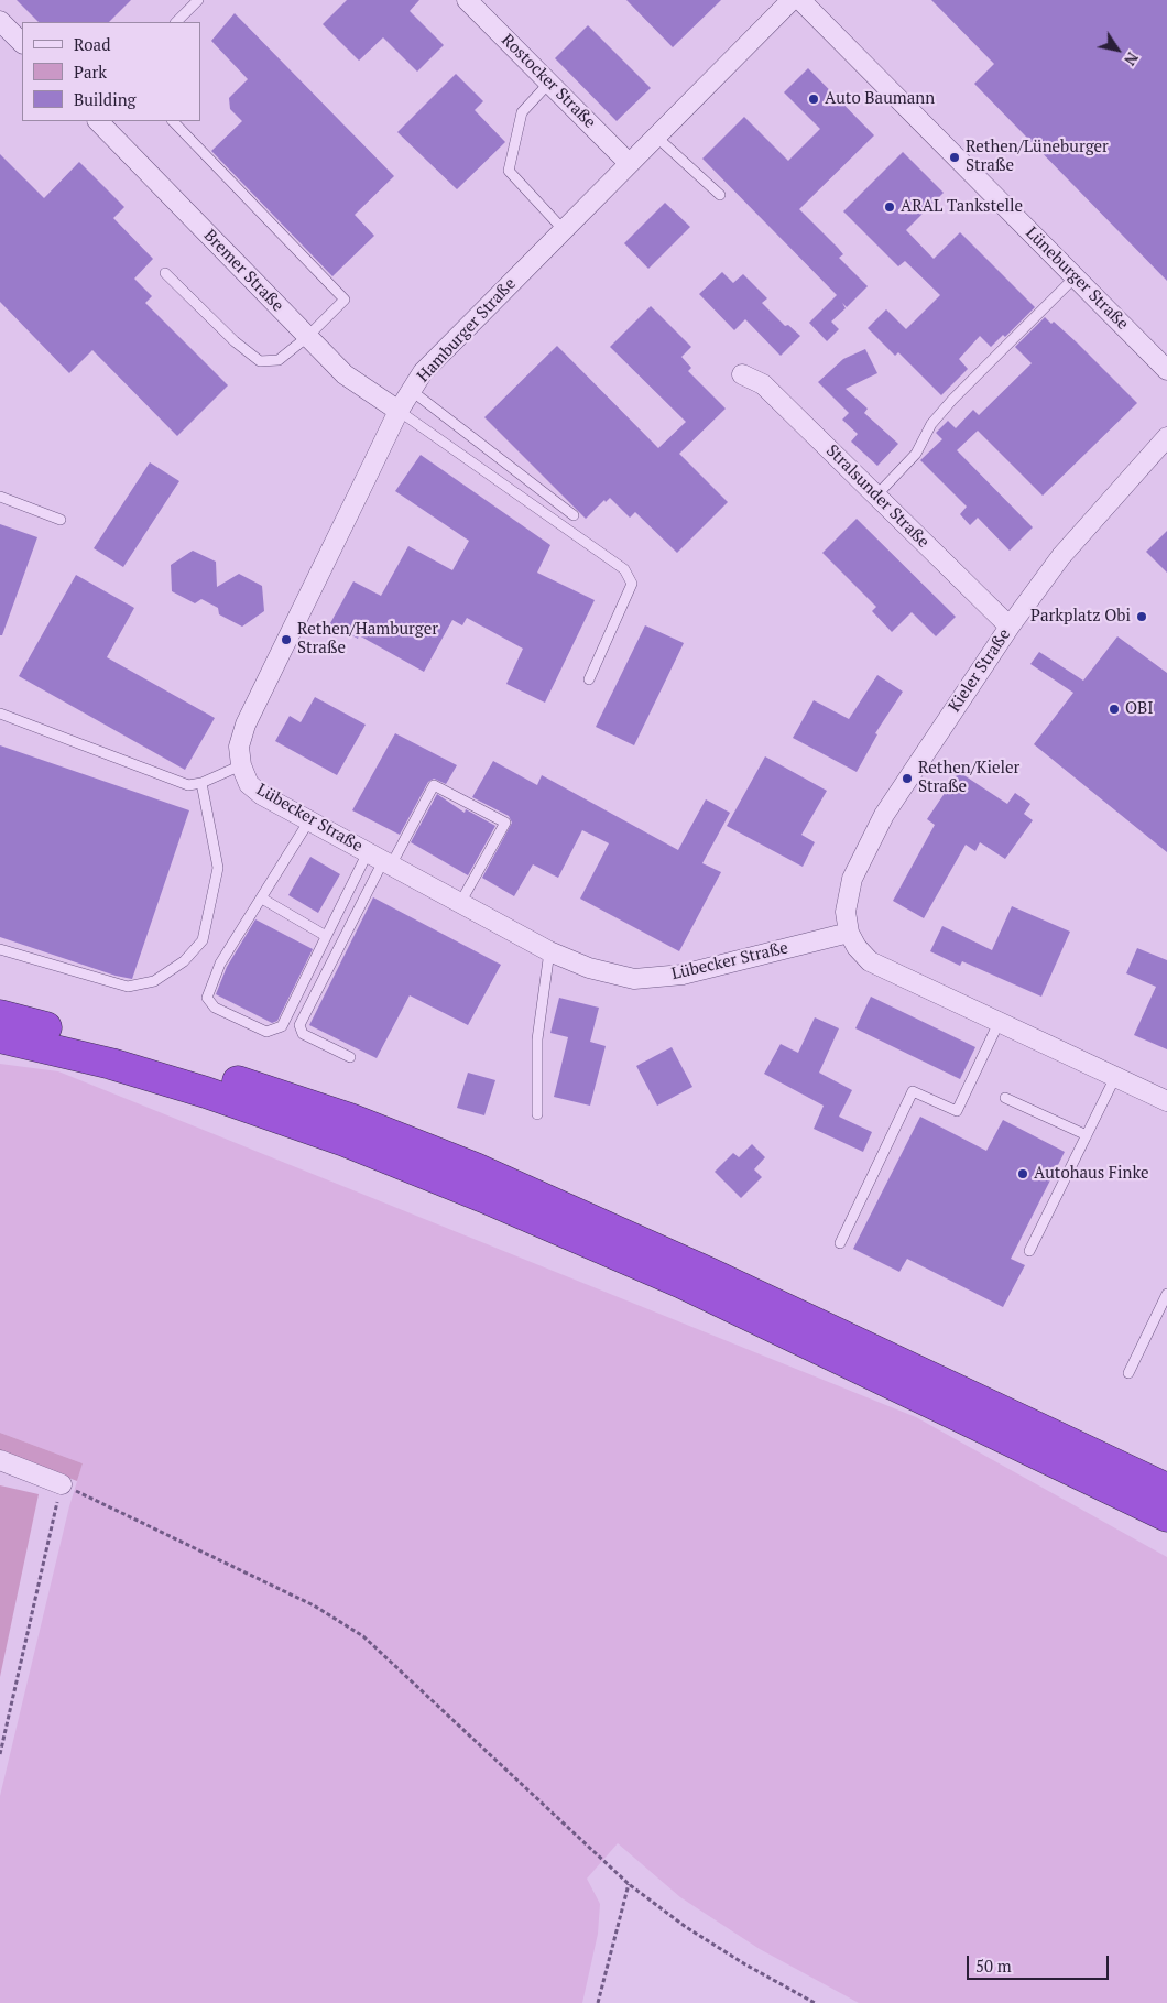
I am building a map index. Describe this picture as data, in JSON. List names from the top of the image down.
{
  "streets": {
    "street": [
      "Rostocker Straße",
      "Bremer Straße",
      "Lüneburger Straße",
      "Hamburger Straße",
      "Stralsunder Straße",
      "Kieler Straße",
      "Lübecker Straße"
    ]
  },
  "crossings": [
    ["Rostocker Straße", "Hamburger Straße"],
    ["Bremer Straße", "Hamburger Straße"],
    ["Hamburger Straße", "Lübecker Straße"],
    ["Stralsunder Straße", "Kieler Straße"],
    ["Kieler Straße", "Lübecker Straße"]
  ],
  "places": [
    "Auto Baumann",
    "Rethen/Lüneburger Straße",
    "ARAL Tankstelle",
    "Parkplatz Obi",
    "Rethen/Hamburger Straße",
    "OBI",
    "Rethen/Kieler Straße",
    "Autohaus Finke"
  ],
  "legend": ["Road", "Park", "Building"],
  "scale_bar": "50 m",
  "north": "bottom right"
}
